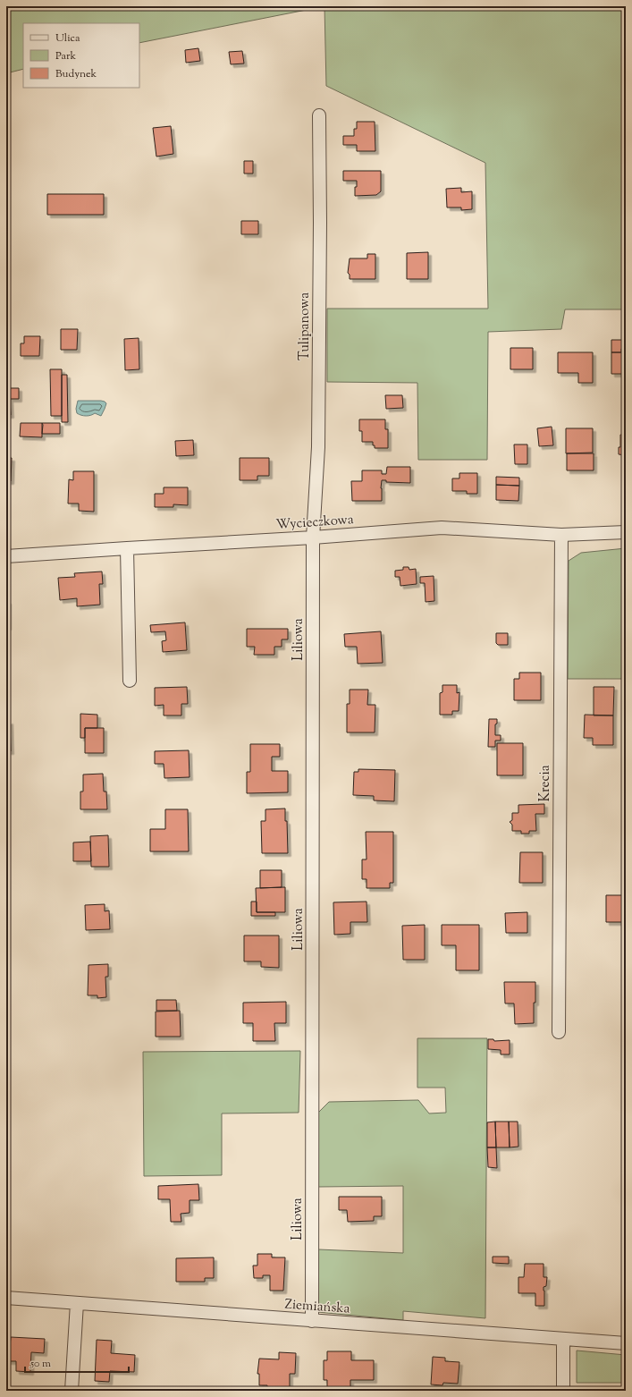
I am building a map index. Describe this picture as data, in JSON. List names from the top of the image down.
{
  "streets": {
    "street": [
      "Tulipanowa",
      "Wycieczkowa",
      "Liliowa",
      "Krecia",
      "Ziemiańska"
    ]
  },
  "crossings": [
    ["Tulipanowa", "Wycieczkowa"],
    ["Tulipanowa", "Liliowa"],
    ["Wycieczkowa", "Liliowa"],
    ["Wycieczkowa", "Krecia"],
    ["Liliowa", "Ziemiańska"]
  ],
  "legend": ["Ulica", "Park", "Budynek"],
  "scale_bar": "50 m"
}
